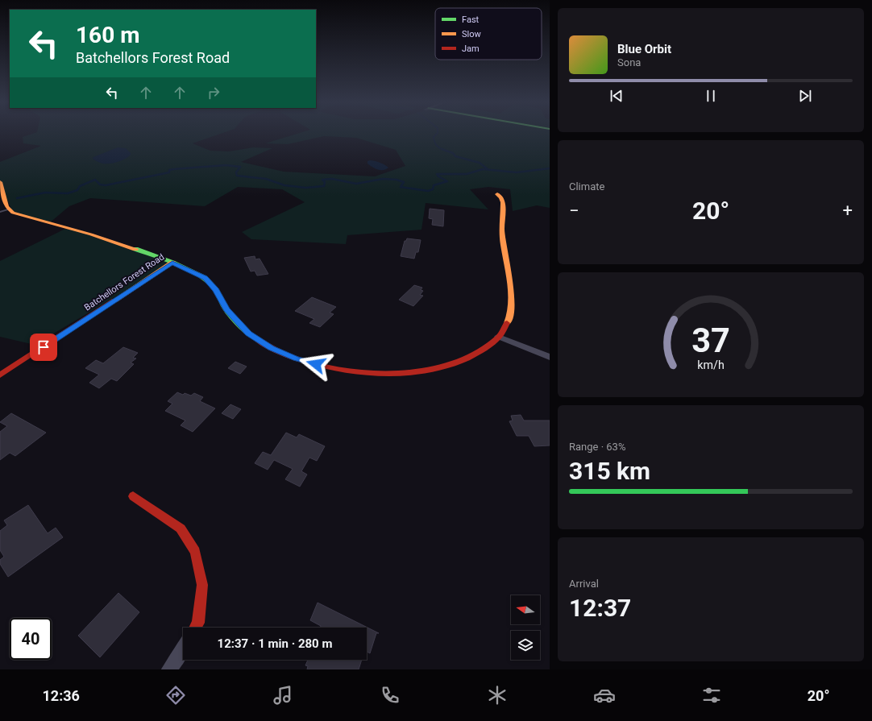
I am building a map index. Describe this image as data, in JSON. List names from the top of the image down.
{
  "streets": {
    "street": ["Batchellors Forest Road"]
  },
  "legend": ["Fast", "Slow", "Jam"],
  "north": "left",
  "page": {
    "turn": ["160 m", "Batchellors Forest Road"],
    "song": ["Blue Orbit", "Sona"],
    "tile": [
      "Climate",
      ["Range · 63%", "315 km"],
      ["Arrival", "12:37"]
    ],
    "heat": ["−", "20°", "+"],
    "limit": "40",
    "trip": "12:37 · 1 min · 280 m",
    "tabs": ["12:36", "20°"],
    "gauge": ["37", "km/h"]
  }
}
